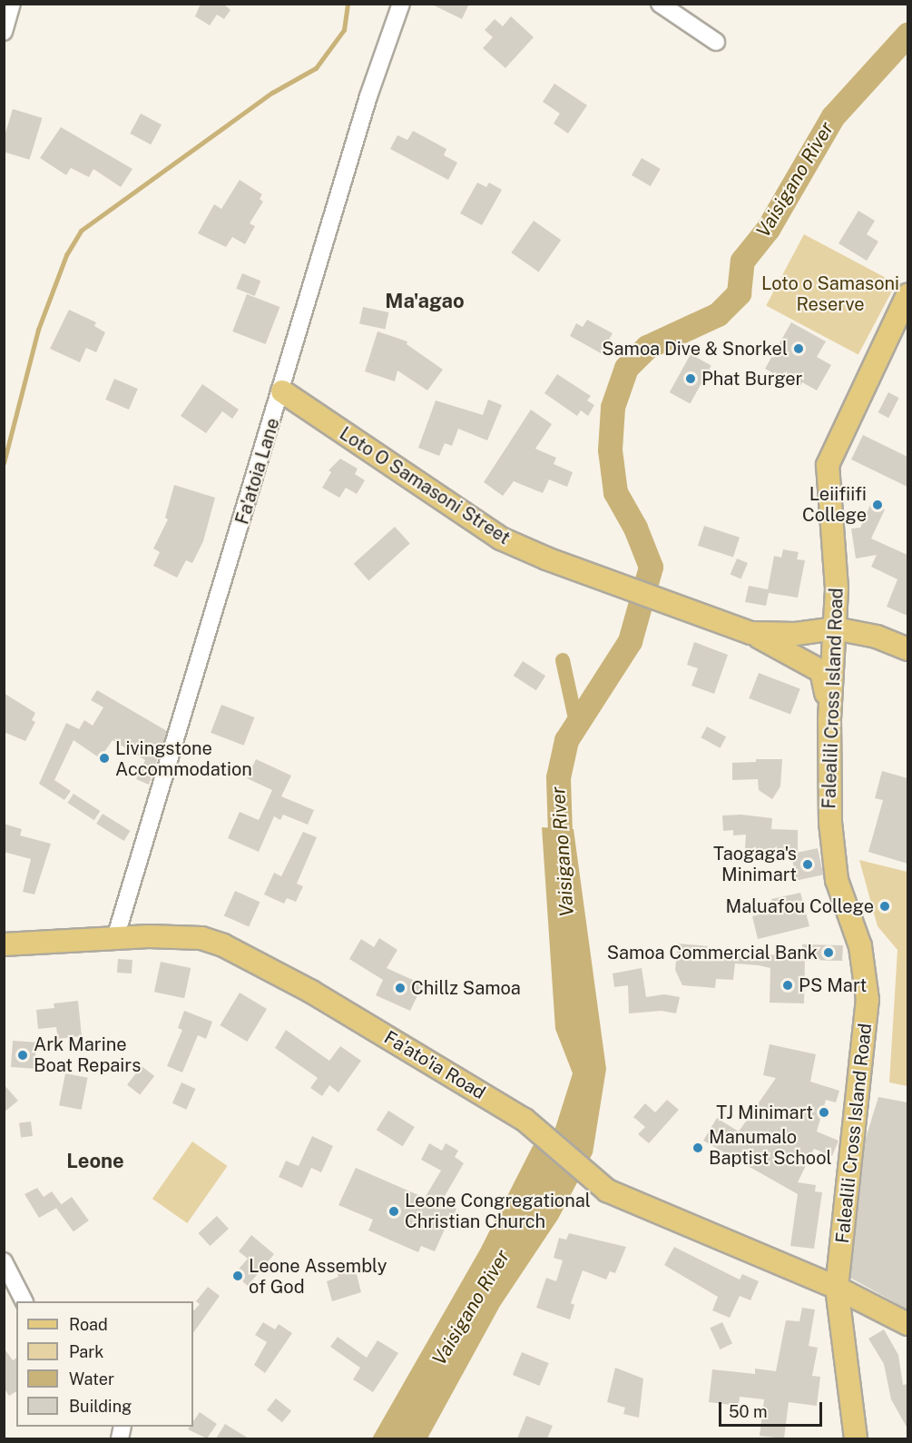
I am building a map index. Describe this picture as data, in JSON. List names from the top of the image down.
{
  "streets": {
    "main road": ["Loto O Samasoni Street", "Falealili Cross Island Road", "Fa'ato'ia Road"],
    "street": ["Fa'atoia Lane"]
  },
  "crossings": [
    ["Fa'atoia Lane", "Loto O Samasoni Street"],
    ["Fa'atoia Lane", "Fa'ato'ia Road"],
    ["Falealili Cross Island Road", "Fa'ato'ia Road"]
  ],
  "districts": ["Ma'agao", "Leone"],
  "water": ["Vaisigano River"],
  "parks": ["Loto o Samasoni Reserve"],
  "places": [
    "Samoa Dive & Snorkel",
    "Phat Burger",
    "Leiifiifi College",
    "Livingstone Accommodation",
    "Taogaga's Minimart",
    "Maluafou College",
    "Samoa Commercial Bank",
    "PS Mart",
    "Chillz Samoa",
    "Ark Marine Boat Repairs",
    "TJ Minimart",
    "Manumalo Baptist School",
    "Leone Congregational Christian Church",
    "Leone Assembly of God"
  ],
  "legend": [
    "Road",
    "Park",
    "Water",
    "Building"
  ],
  "scale_bar": "50 m"
}
